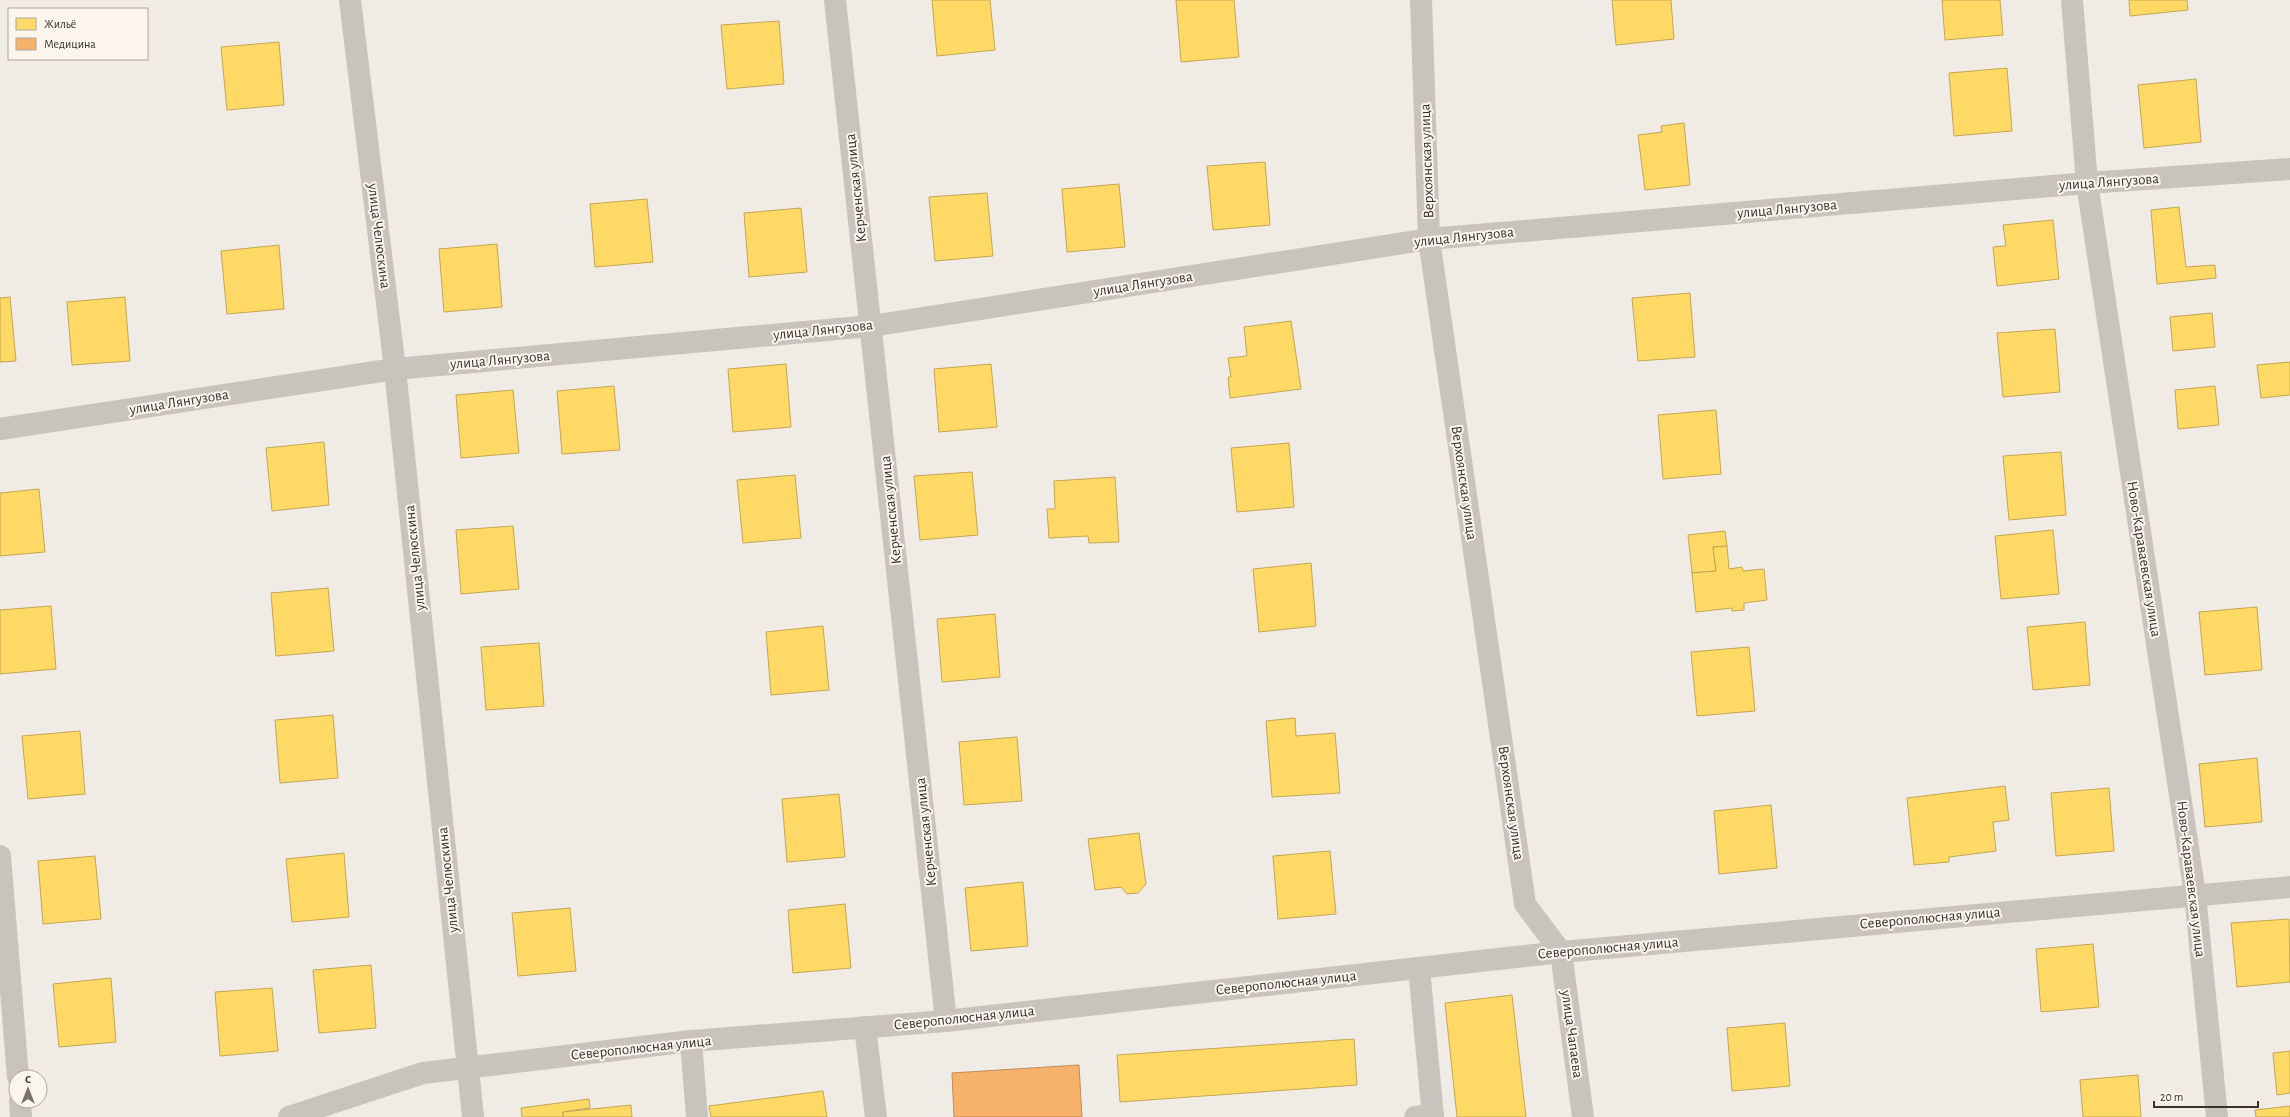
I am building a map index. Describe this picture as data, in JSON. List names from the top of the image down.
{
  "streets": {
    "street": [
      "Верхоянская улица",
      "улица Лянгузова",
      "Керченская улица",
      "улица Челюскина",
      "Ново-Караваевская улица",
      "Северополюсная улица",
      "улица Чапаева"
    ]
  },
  "crossings": [
    ["Верхоянская улица", "улица Лянгузова"],
    ["Верхоянская улица", "Северополюсная улица"],
    ["Верхоянская улица", "улица Чапаева"],
    ["улица Лянгузова", "Керченская улица"],
    ["улица Лянгузова", "улица Челюскина"],
    ["улица Лянгузова", "Ново-Караваевская улица"],
    ["Керченская улица", "Северополюсная улица"],
    ["улица Челюскина", "Северополюсная улица"],
    ["Ново-Караваевская улица", "Северополюсная улица"],
    ["Северополюсная улица", "улица Чапаева"]
  ],
  "legend": ["Жильё", "Медицина"],
  "scale_bar": "20 m",
  "north": "top"
}
